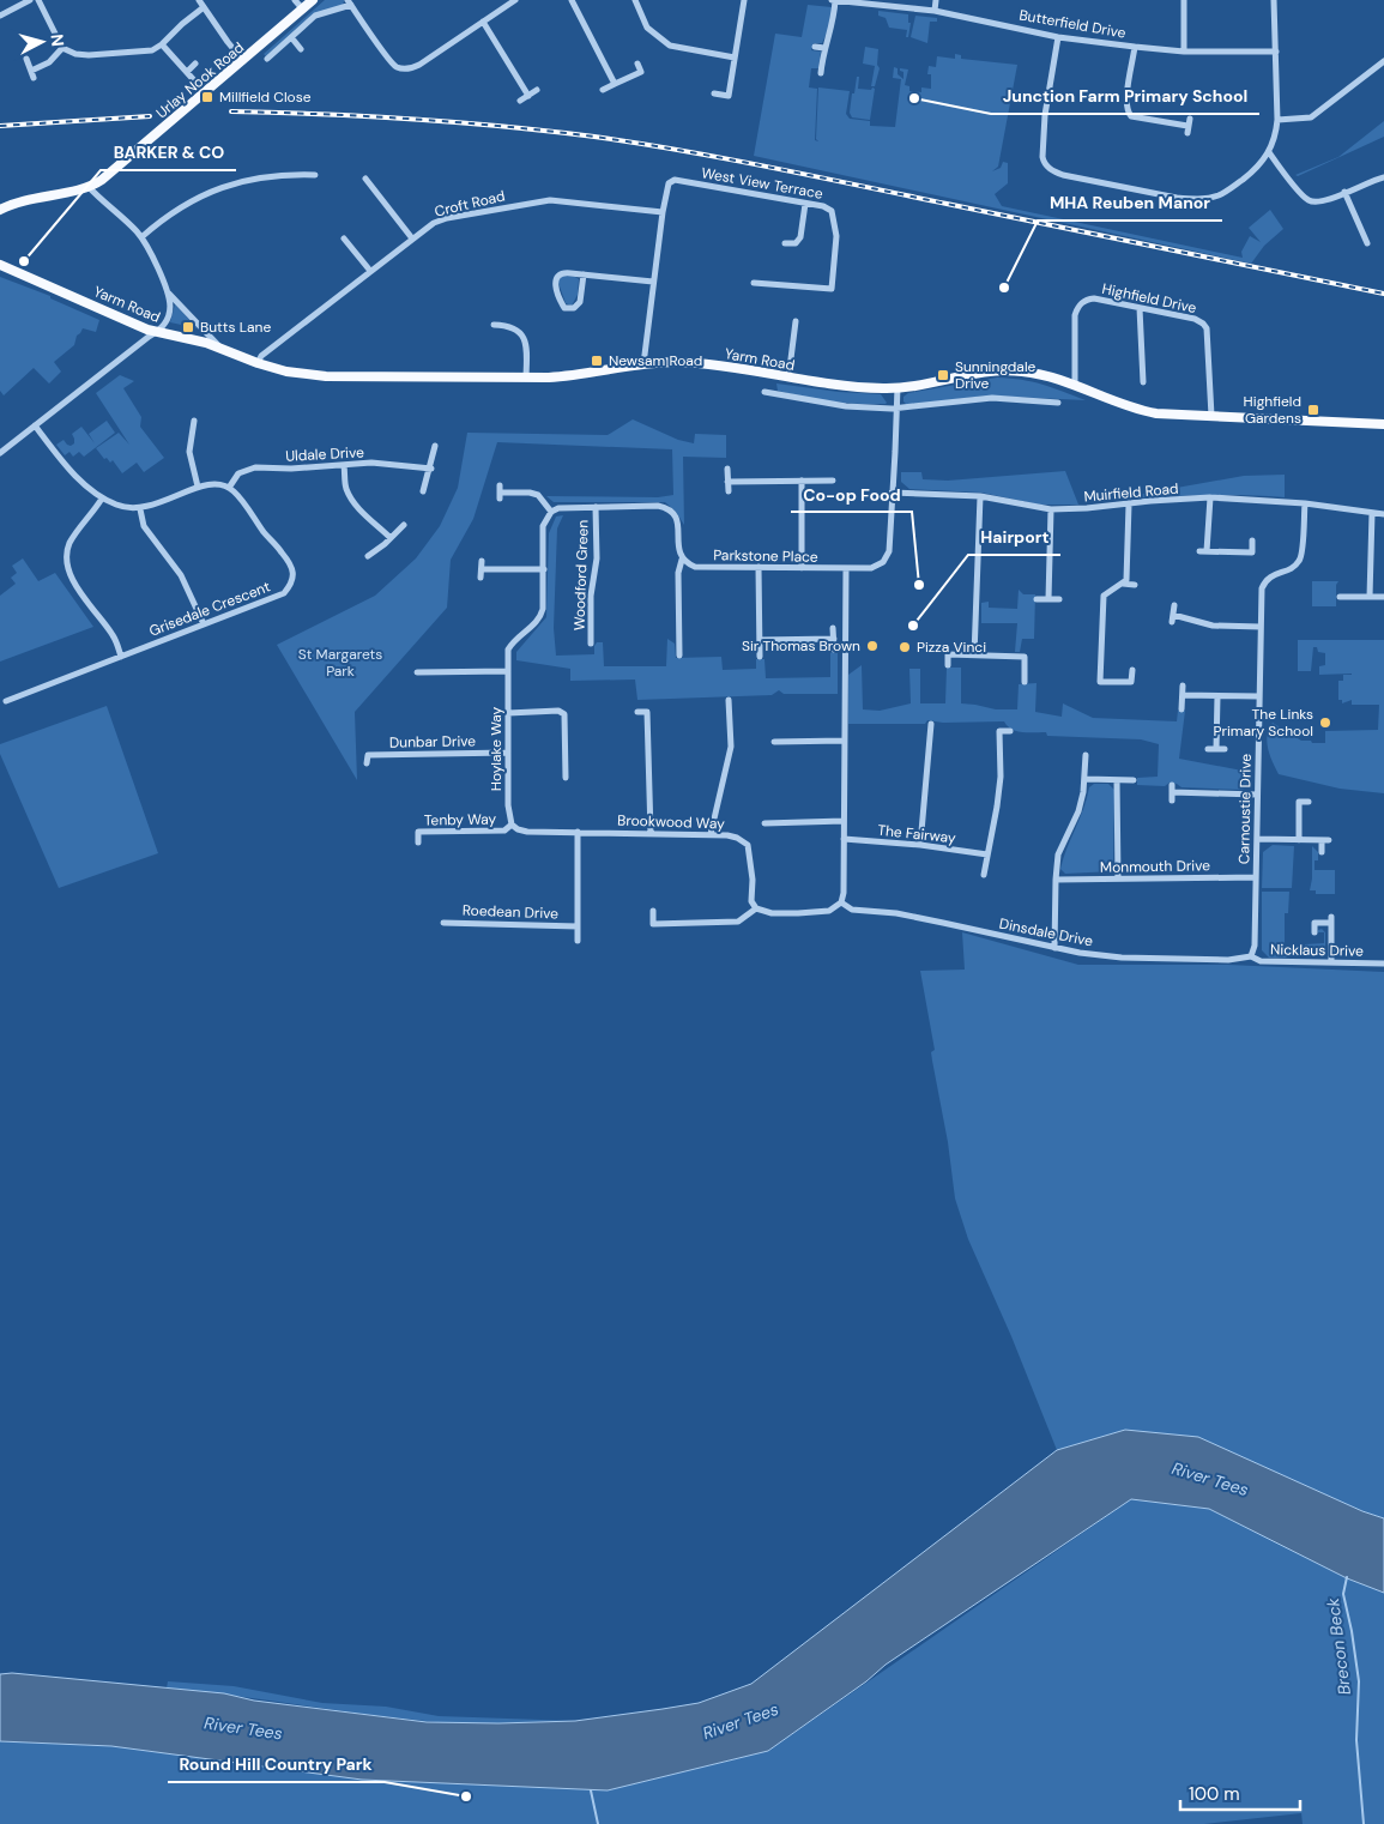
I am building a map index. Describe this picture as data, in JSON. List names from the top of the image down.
{
  "streets": {
    "main road": ["Urlay Nook Road", "Yarm Road"],
    "street": [
      "Butterfield Drive",
      "West View Terrace",
      "Croft Road",
      "Highfield Drive",
      "Uldale Drive",
      "Muirfield Road",
      "Parkstone Place",
      "Woodford Green",
      "Grisedale Crescent",
      "Dunbar Drive",
      "Hoylake Way",
      "Carnoustie Drive",
      "Tenby Way",
      "Brookwood Way",
      "The Fairway",
      "Monmouth Drive",
      "Roedean Drive",
      "Dinsdale Drive",
      "Nicklaus Drive"
    ]
  },
  "crossings": [
    ["West View Terrace", "Croft Road"],
    ["Croft Road", "Yarm Road"],
    ["Highfield Drive", "Yarm Road"],
    ["Yarm Road", "Parkstone Place"],
    ["Uldale Drive", "Grisedale Crescent"],
    ["Muirfield Road", "Parkstone Place"],
    ["Muirfield Road", "Carnoustie Drive"],
    ["Dunbar Drive", "Hoylake Way"],
    ["Hoylake Way", "Tenby Way"],
    ["Hoylake Way", "Brookwood Way"],
    ["Carnoustie Drive", "Monmouth Drive"],
    ["Carnoustie Drive", "Dinsdale Drive"],
    ["Carnoustie Drive", "Nicklaus Drive"],
    ["Tenby Way", "Brookwood Way"],
    ["Brookwood Way", "Roedean Drive"],
    ["Dinsdale Drive", "Nicklaus Drive"]
  ],
  "water": ["River Tees", "Brecon Beck"],
  "parks": ["St Margarets Park"],
  "places": {
    "transit": [
      "Millfield Close",
      "Butts Lane",
      "Newsam Road",
      "Sunningdale Drive",
      "Highfield Gardens"
    ],
    "other": [
      "Junction Farm Primary School",
      "BARKER & CO",
      "MHA Reuben Manor",
      "Co-op Food",
      "Hairport",
      "Sir Thomas Brown",
      "Pizza Vinci",
      "The Links Primary School",
      "Round Hill Country Park"
    ]
  },
  "scale_bar": "100 m",
  "north": "right"
}
